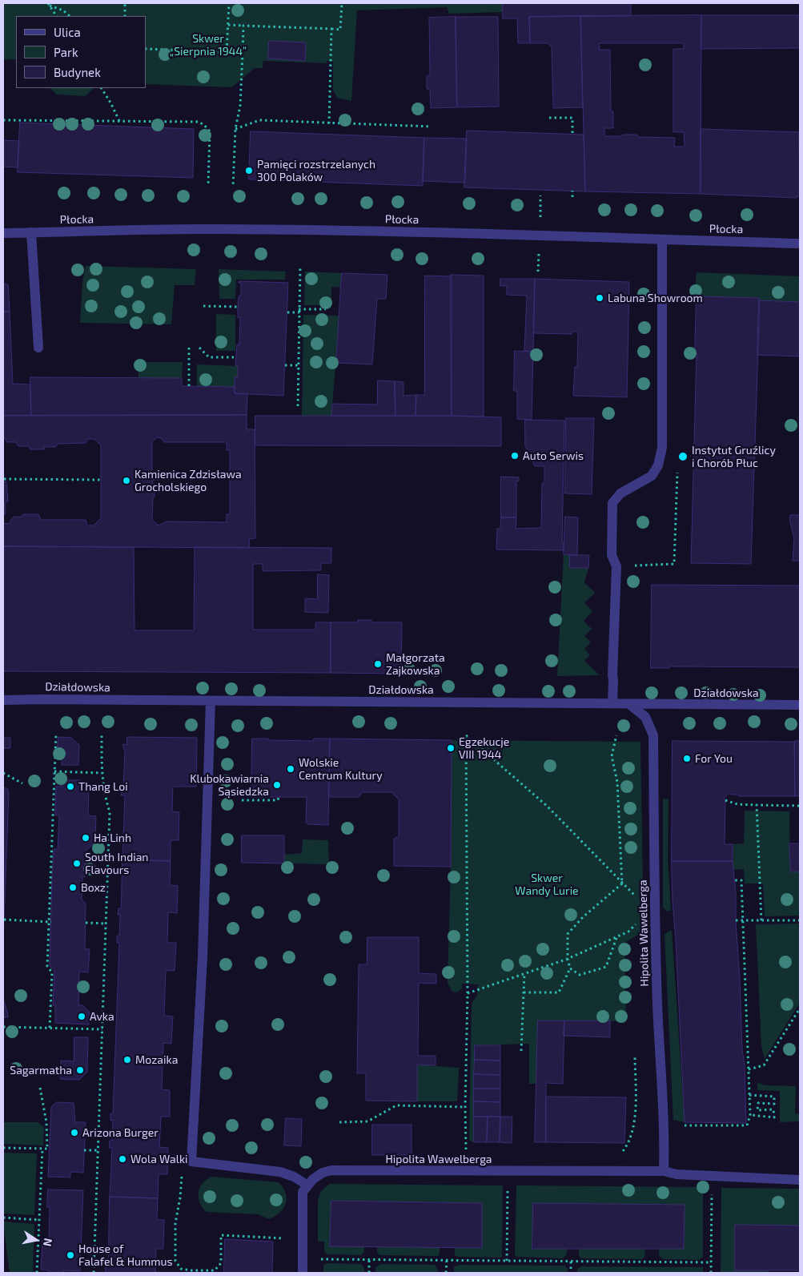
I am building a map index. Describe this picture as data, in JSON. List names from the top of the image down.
{
  "streets": {
    "street": ["Płocka", "Działdowska", "Hipolita Wawelberga"]
  },
  "crossings": [
    ["Działdowska", "Hipolita Wawelberga"]
  ],
  "parks": ["Skwer „Sierpnia 1944”", "Skwer Wandy Lurie"],
  "places": [
    "Pamięci rozstrzelanych 300 Polaków",
    "Labuna Showroom",
    "Auto Serwis",
    "Instytut Gruźlicy i Chorób Płuc",
    "Kamienica Zdzisława Grocholskiego",
    "Małgorzata Zajkowska",
    "Egzekucje VIII 1944",
    "For You",
    "Wolskie Centrum Kultury",
    "Klubokawiarnia Sąsiedzka",
    "Thang Loi",
    "Ha Linh",
    "South Indian Flavours",
    "Boxz",
    "Avka",
    "Mozaika",
    "Sagarmatha",
    "Arizona Burger",
    "Wola Walki",
    "House of Falafel & Hummus"
  ],
  "legend": ["Ulica", "Park", "Budynek"],
  "north": "right"
}
